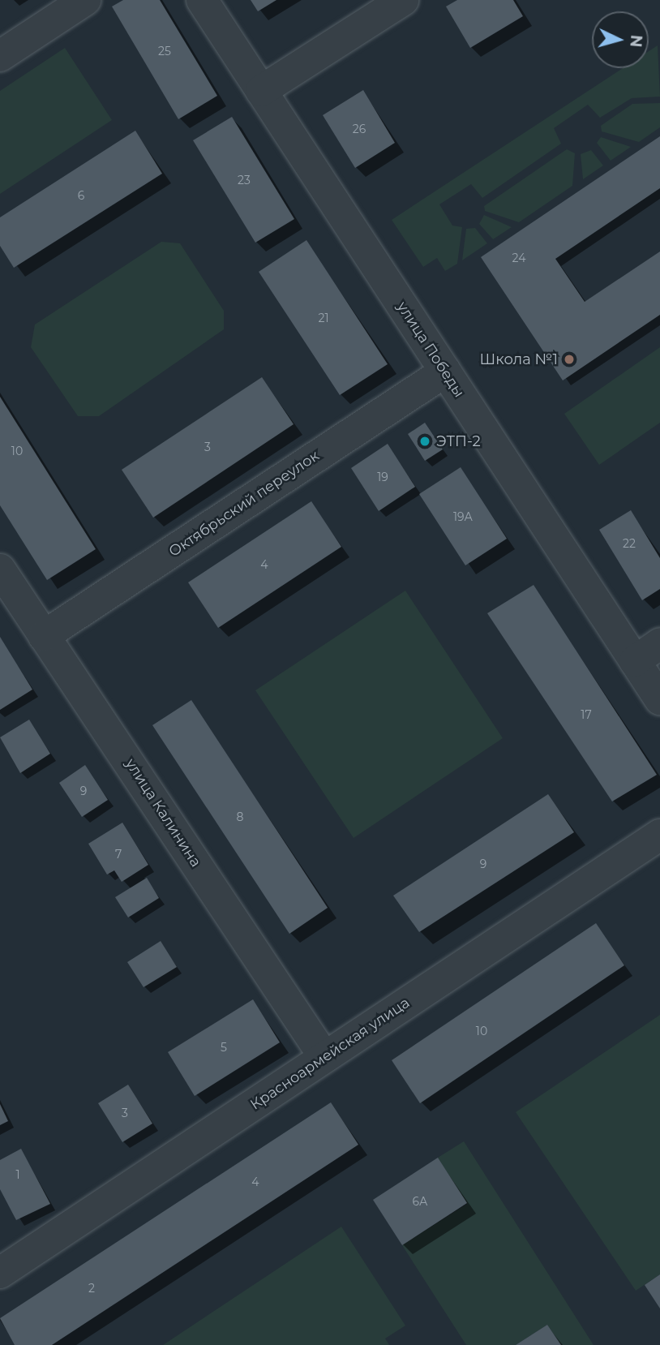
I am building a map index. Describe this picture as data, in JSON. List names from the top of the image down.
{
  "streets": {
    "street": [
      "улица Победы",
      "Октябрьский переулок",
      "улица Калинина",
      "Красноармейская улица"
    ]
  },
  "crossings": [
    ["улица Победы", "Октябрьский переулок"],
    ["Октябрьский переулок", "улица Калинина"],
    ["улица Калинина", "Красноармейская улица"]
  ],
  "places": ["Школа №1", "ЭТП-2"],
  "house_numbers": [
    "25",
    "26",
    "23",
    "6",
    "24",
    "21",
    "3",
    "10",
    "19",
    "19А",
    "22",
    "4",
    "17",
    "9",
    "8",
    "7",
    "9",
    "10",
    "5",
    "3",
    "1",
    "4",
    "6А",
    "2"
  ],
  "north": "right"
}
